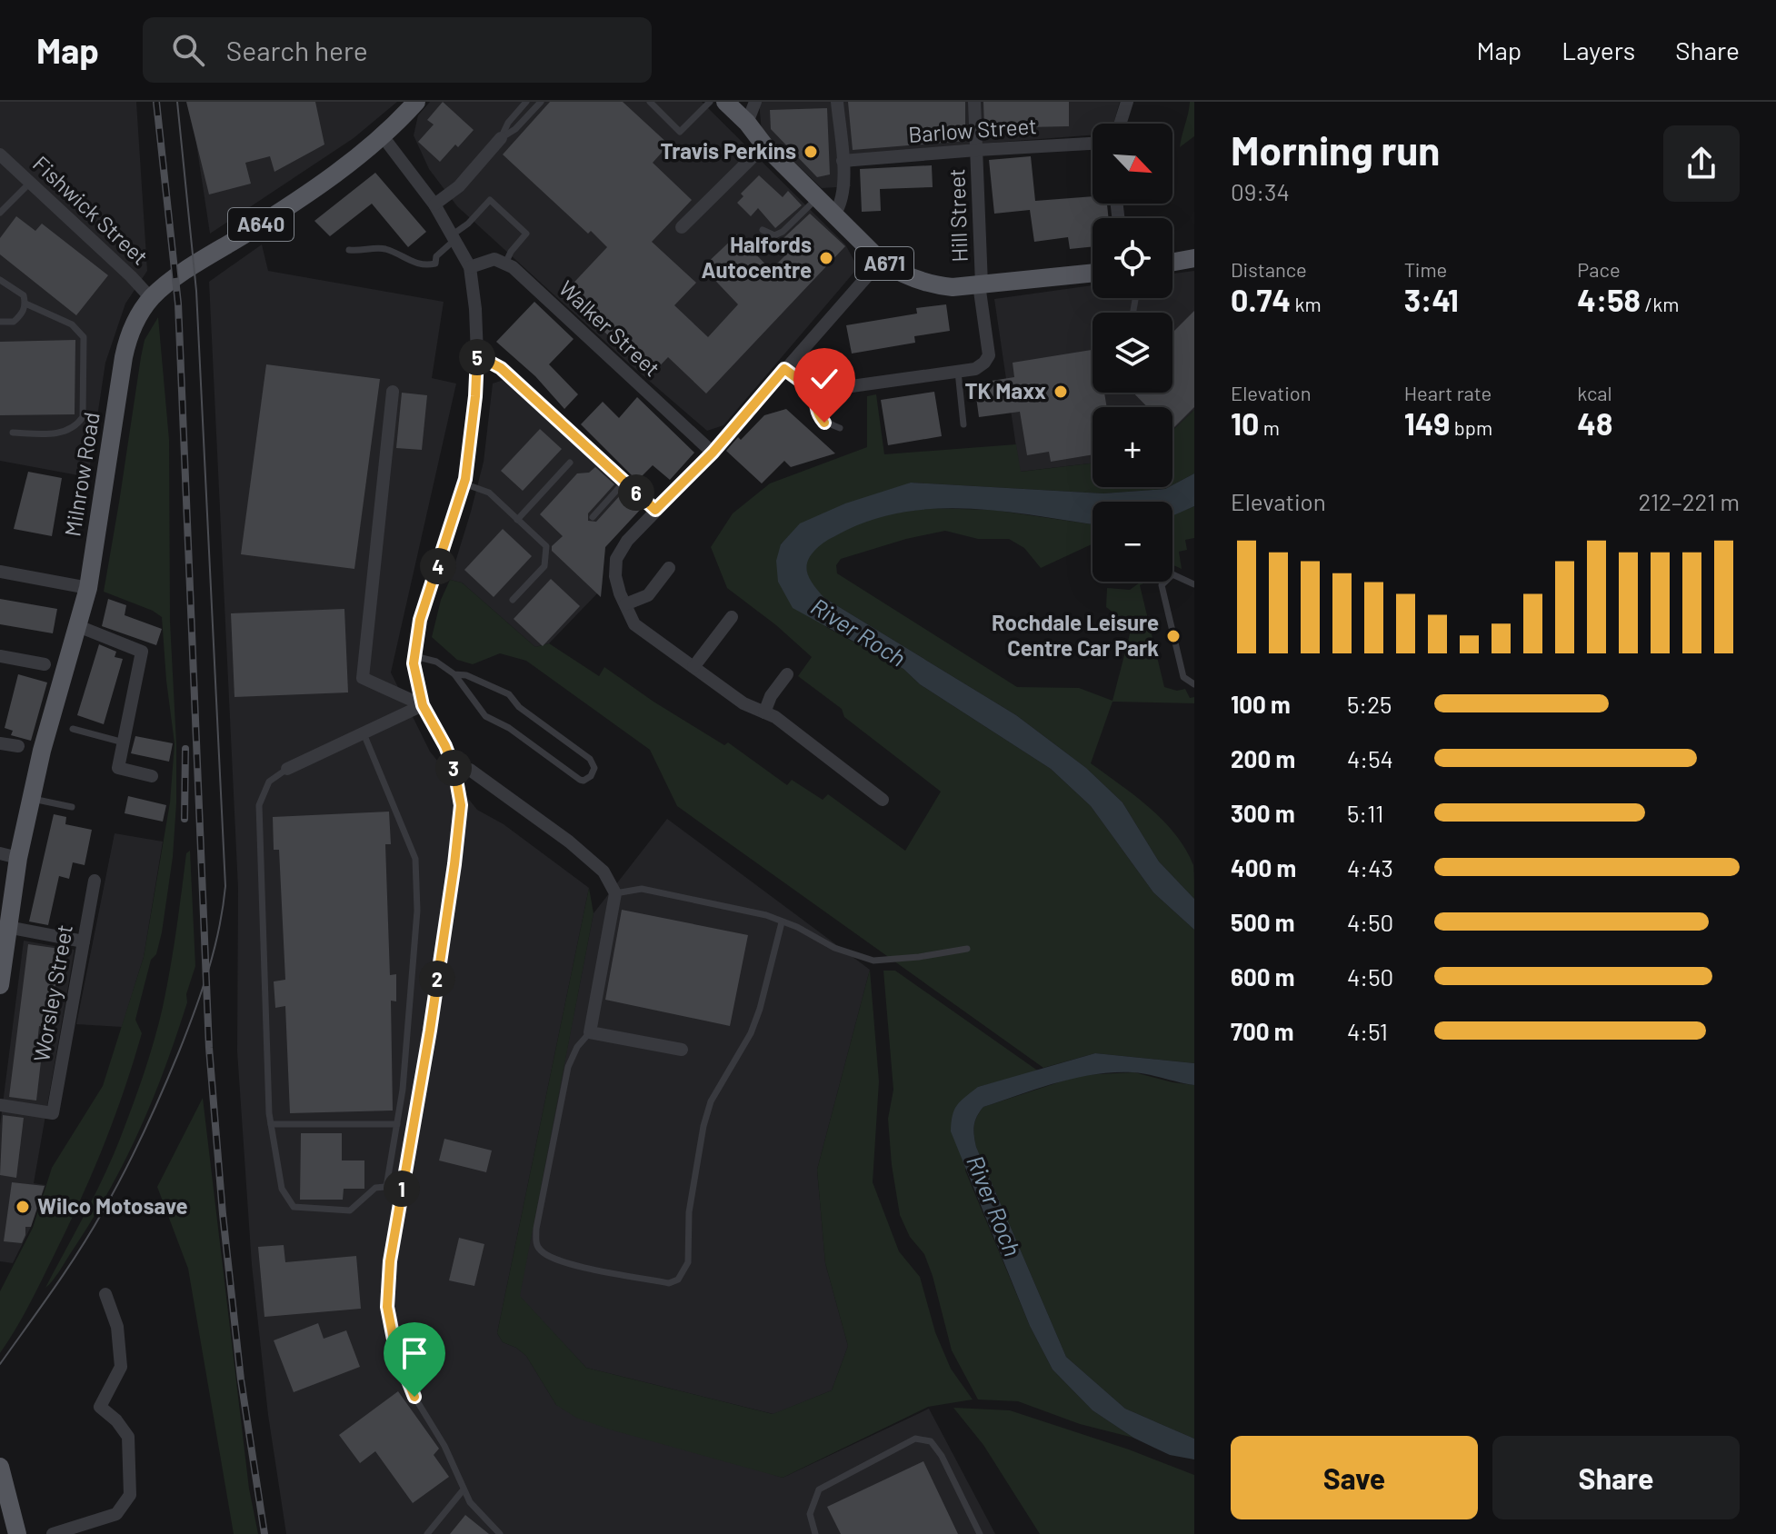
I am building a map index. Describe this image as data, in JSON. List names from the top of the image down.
{
  "streets": {
    "main road": ["A640", "A671", "Milnrow Road"],
    "street": [
      "Barlow Street",
      "Fishwick Street",
      "Hill Street",
      "Walker Street",
      "Worsley Street"
    ]
  },
  "crossings": [
    ["Barlow Street", "Hill Street"],
    ["Fishwick Street", "Milnrow Road"],
    ["Hill Street", "A671"]
  ],
  "water": ["River Roch"],
  "places": [
    "Travis Perkins",
    "Halfords Autocentre",
    "TK Maxx",
    "Rochdale Leisure Centre Car Park",
    "Wilco Motosave"
  ],
  "north": "bottom right",
  "page": {
    "header": "Map",
    "search": "Search here",
    "nav": ["Map", "Layers", "Share"],
    "heading": ["Morning run", "09:34"],
    "map_buttons": ["+", "−"],
    "stats": [
      ["Distance", "0.74 km"],
      ["Time", "3:41"],
      ["Pace", "4:58 /km"],
      ["Elevation", "10 m"],
      ["Heart rate", "149 bpm"],
      ["kcal", "48"]
    ],
    "pins": [
      "5",
      "6",
      "4",
      "3",
      "2",
      "1"
    ],
    "chart": ["Elevation", "212–221 m"],
    "list": [
      {
        "name": "100 m",
        "note": "5:25"
      },
      {
        "name": "200 m",
        "note": "4:54"
      },
      {
        "name": "300 m",
        "note": "5:11"
      },
      {
        "name": "400 m",
        "note": "4:43"
      },
      {
        "name": "500 m",
        "note": "4:50"
      },
      {
        "name": "600 m",
        "note": "4:50"
      },
      {
        "name": "700 m",
        "note": "4:51"
      }
    ],
    "buttons": ["Save", "Share"]
  }
}
